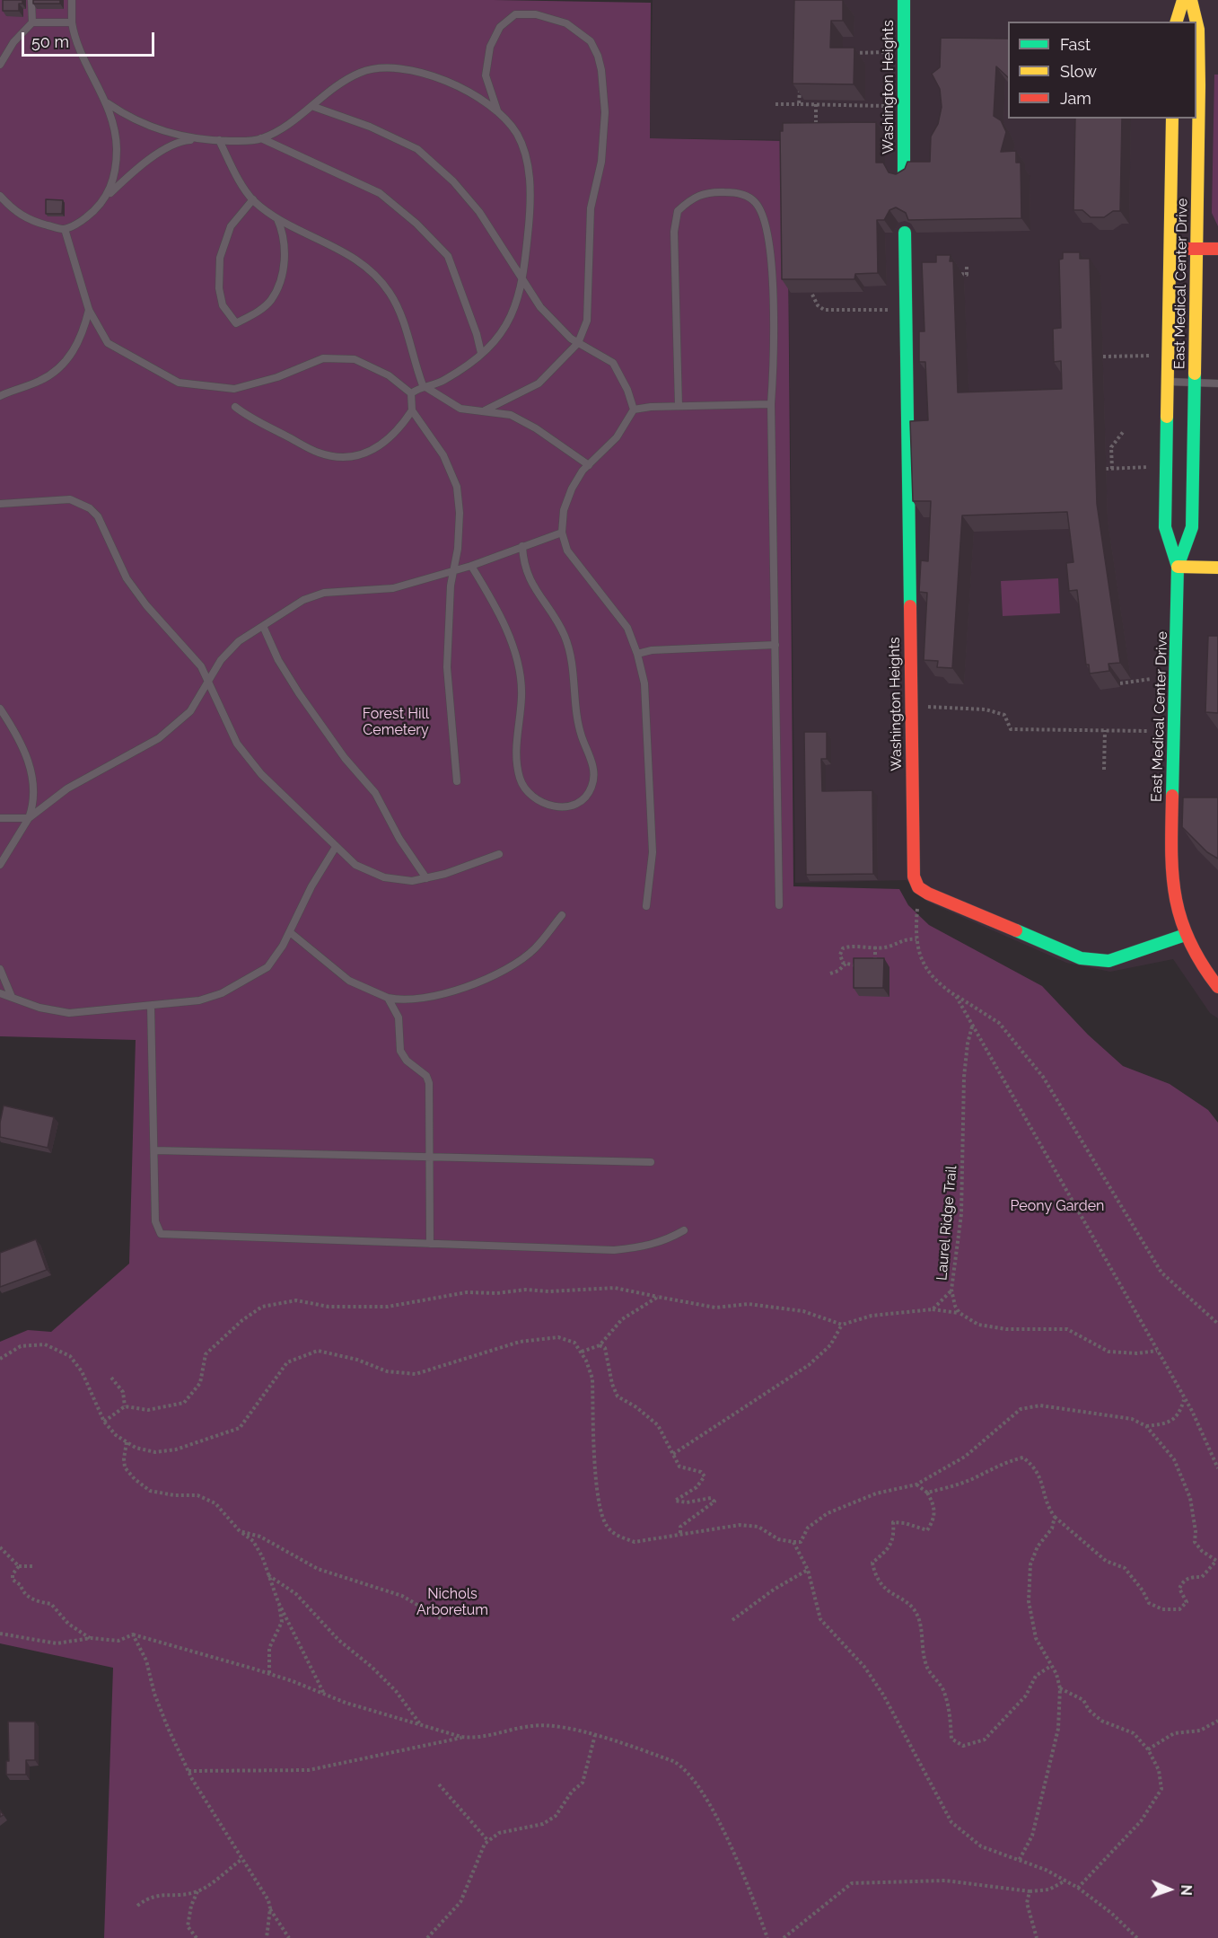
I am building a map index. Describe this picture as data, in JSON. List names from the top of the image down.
{
  "streets": {
    "street": ["Washington Heights", "East Medical Center Drive"],
    "path": ["Laurel Ridge Trail"]
  },
  "parks": ["Forest Hill Cemetery", "Peony Garden", "Nichols Arboretum"],
  "legend": ["Fast", "Slow", "Jam"],
  "scale_bar": "50 m",
  "north": "right"
}
